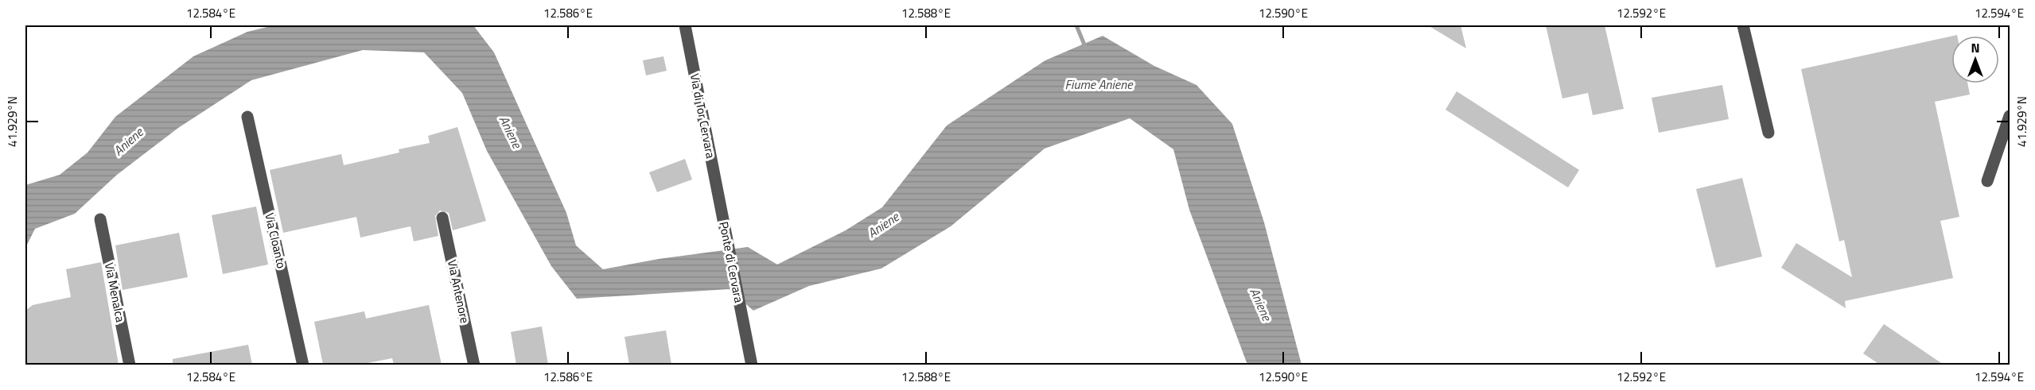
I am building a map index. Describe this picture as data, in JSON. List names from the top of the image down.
{
  "streets": {
    "street": [
      "Via di Tor Cervara",
      "Via Cloanto",
      "Ponte di Cervara",
      "Via Antenore",
      "Via Menalca"
    ]
  },
  "crossings": [
    ["Via di Tor Cervara", "Ponte di Cervara"]
  ],
  "water": ["Fiume Aniene", "Aniene"],
  "north": "top",
  "coordinates": [
    "12.584°E",
    "12.586°E",
    "12.588°E",
    "12.590°E",
    "12.592°E",
    "12.594°E",
    "41.929°N"
  ]
}
